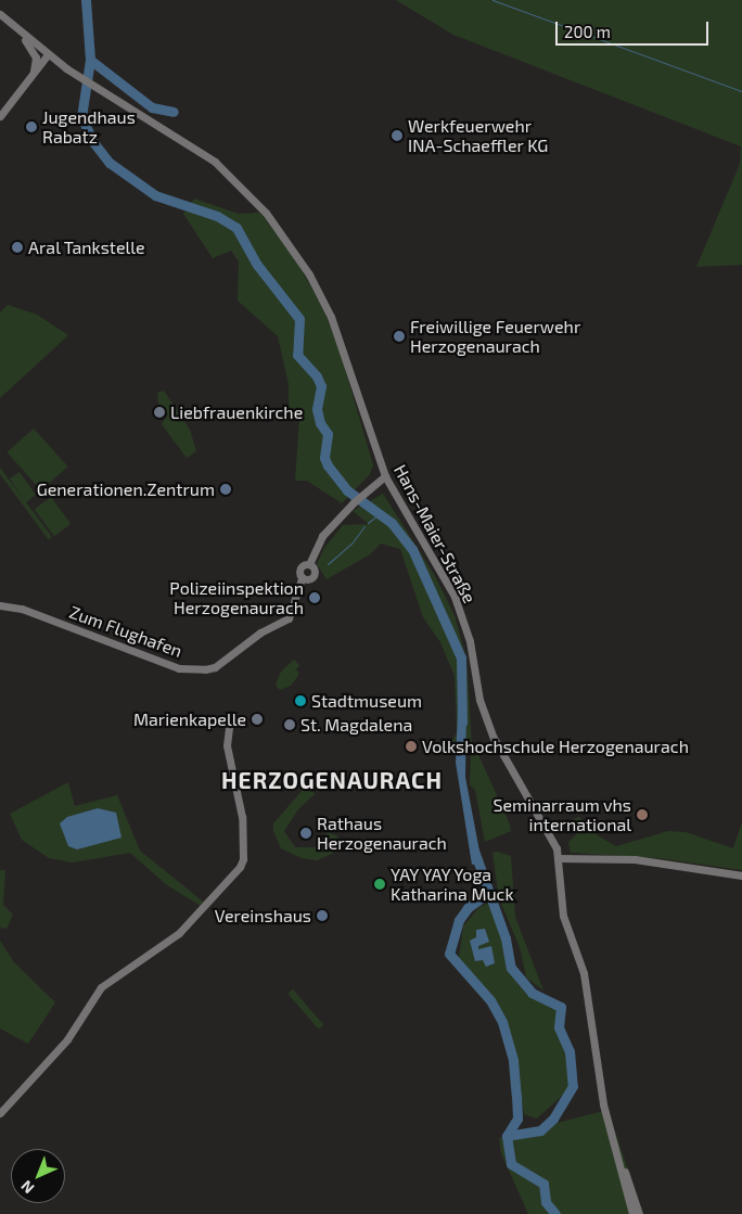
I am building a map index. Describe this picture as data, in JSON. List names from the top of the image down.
{
  "streets": {
    "street": ["Hans-Maier-Straße", "Zum Flughafen"]
  },
  "districts": ["HERZOGENAURACH"],
  "places": [
    "Jugendhaus Rabatz",
    "Werkfeuerwehr INA-Schaeffler KG",
    "Aral Tankstelle",
    "Freiwillige Feuerwehr Herzogenaurach",
    "Liebfrauenkirche",
    "Generationen.Zentrum",
    "Polizeiinspektion Herzogenaurach",
    "Stadtmuseum",
    "Marienkapelle",
    "St. Magdalena",
    "Volkshochschule Herzogenaurach",
    "Seminarraum vhs international",
    "Rathaus Herzogenaurach",
    "YAY YAY Yoga Katharina Muck",
    "Vereinshaus"
  ],
  "scale_bar": "200 m",
  "north": "bottom left"
}
